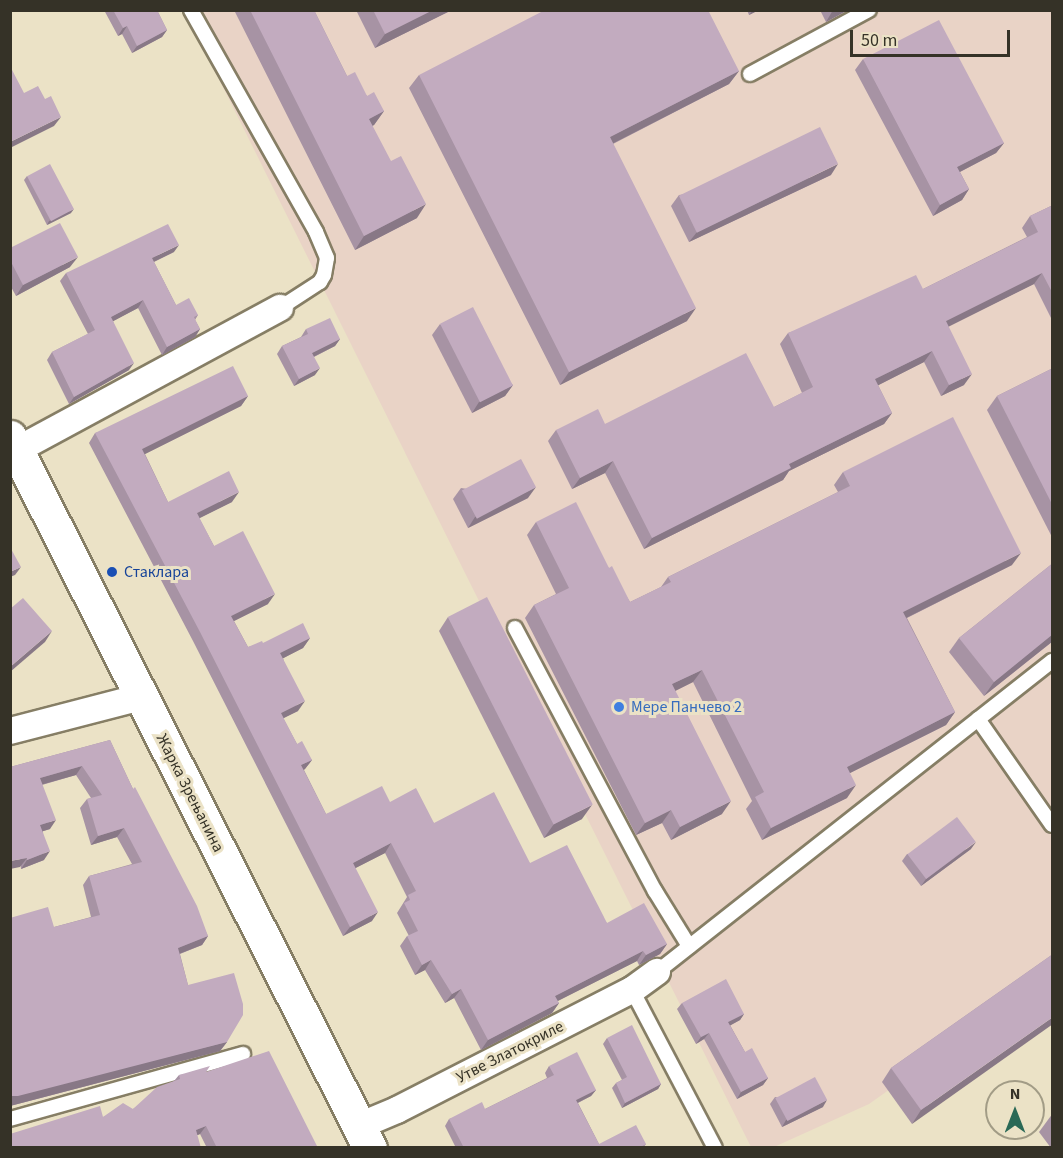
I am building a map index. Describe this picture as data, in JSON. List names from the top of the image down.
{
  "streets": {
    "street": ["Жарка Зрењанина", "Утве Златокриле"]
  },
  "crossings": [
    ["Жарка Зрењанина", "Утве Златокриле"]
  ],
  "places": ["Стаклара", "Мере Панчево 2"],
  "scale_bar": "50 m",
  "north": "top"
}
